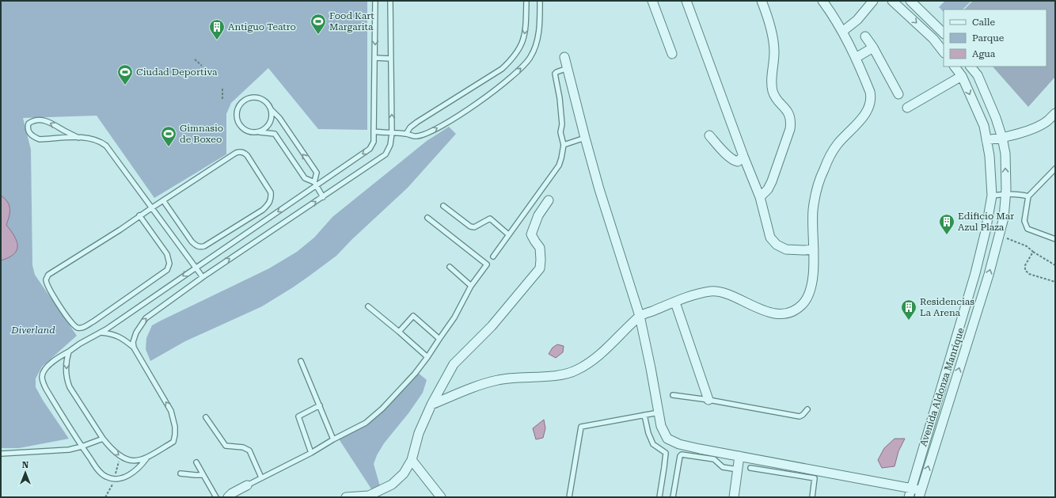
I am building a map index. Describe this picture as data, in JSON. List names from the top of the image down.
{
  "streets": {
    "street": ["Avenida Aldonza Manrique"]
  },
  "parks": ["Diverland"],
  "places": {
    "sports": ["Food Kart Margarita", "Ciudad Deportiva", "Gimnasio de Boxeo"],
    "building": ["Antiguo Teatro", "Edificio Mar Azul Plaza", "Residencias La Arena"]
  },
  "legend": ["Calle", "Parque", "Agua"],
  "north": "top"
}
